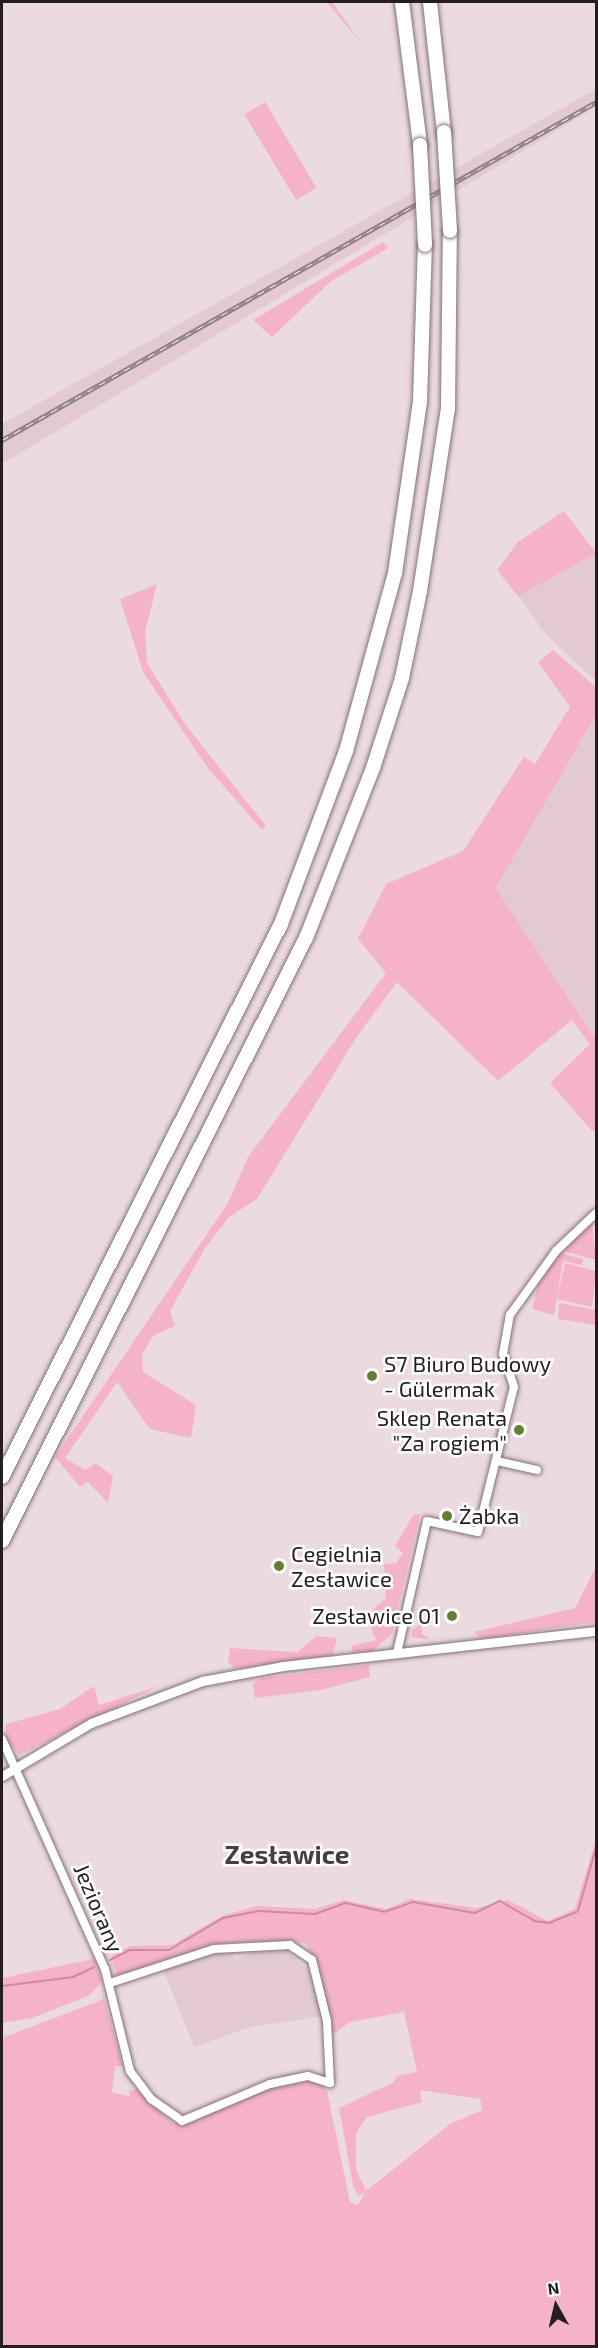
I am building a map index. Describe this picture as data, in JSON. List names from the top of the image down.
{
  "streets": {
    "street": ["Jeziorany"]
  },
  "districts": ["Zesławice"],
  "places": [
    "S7 Biuro Budowy - Gülermak",
    "Sklep Renata \"Za rogiem\"",
    "Żabka",
    "Cegielnia Zesławice",
    "Zesławice 01"
  ],
  "north": "top"
}
